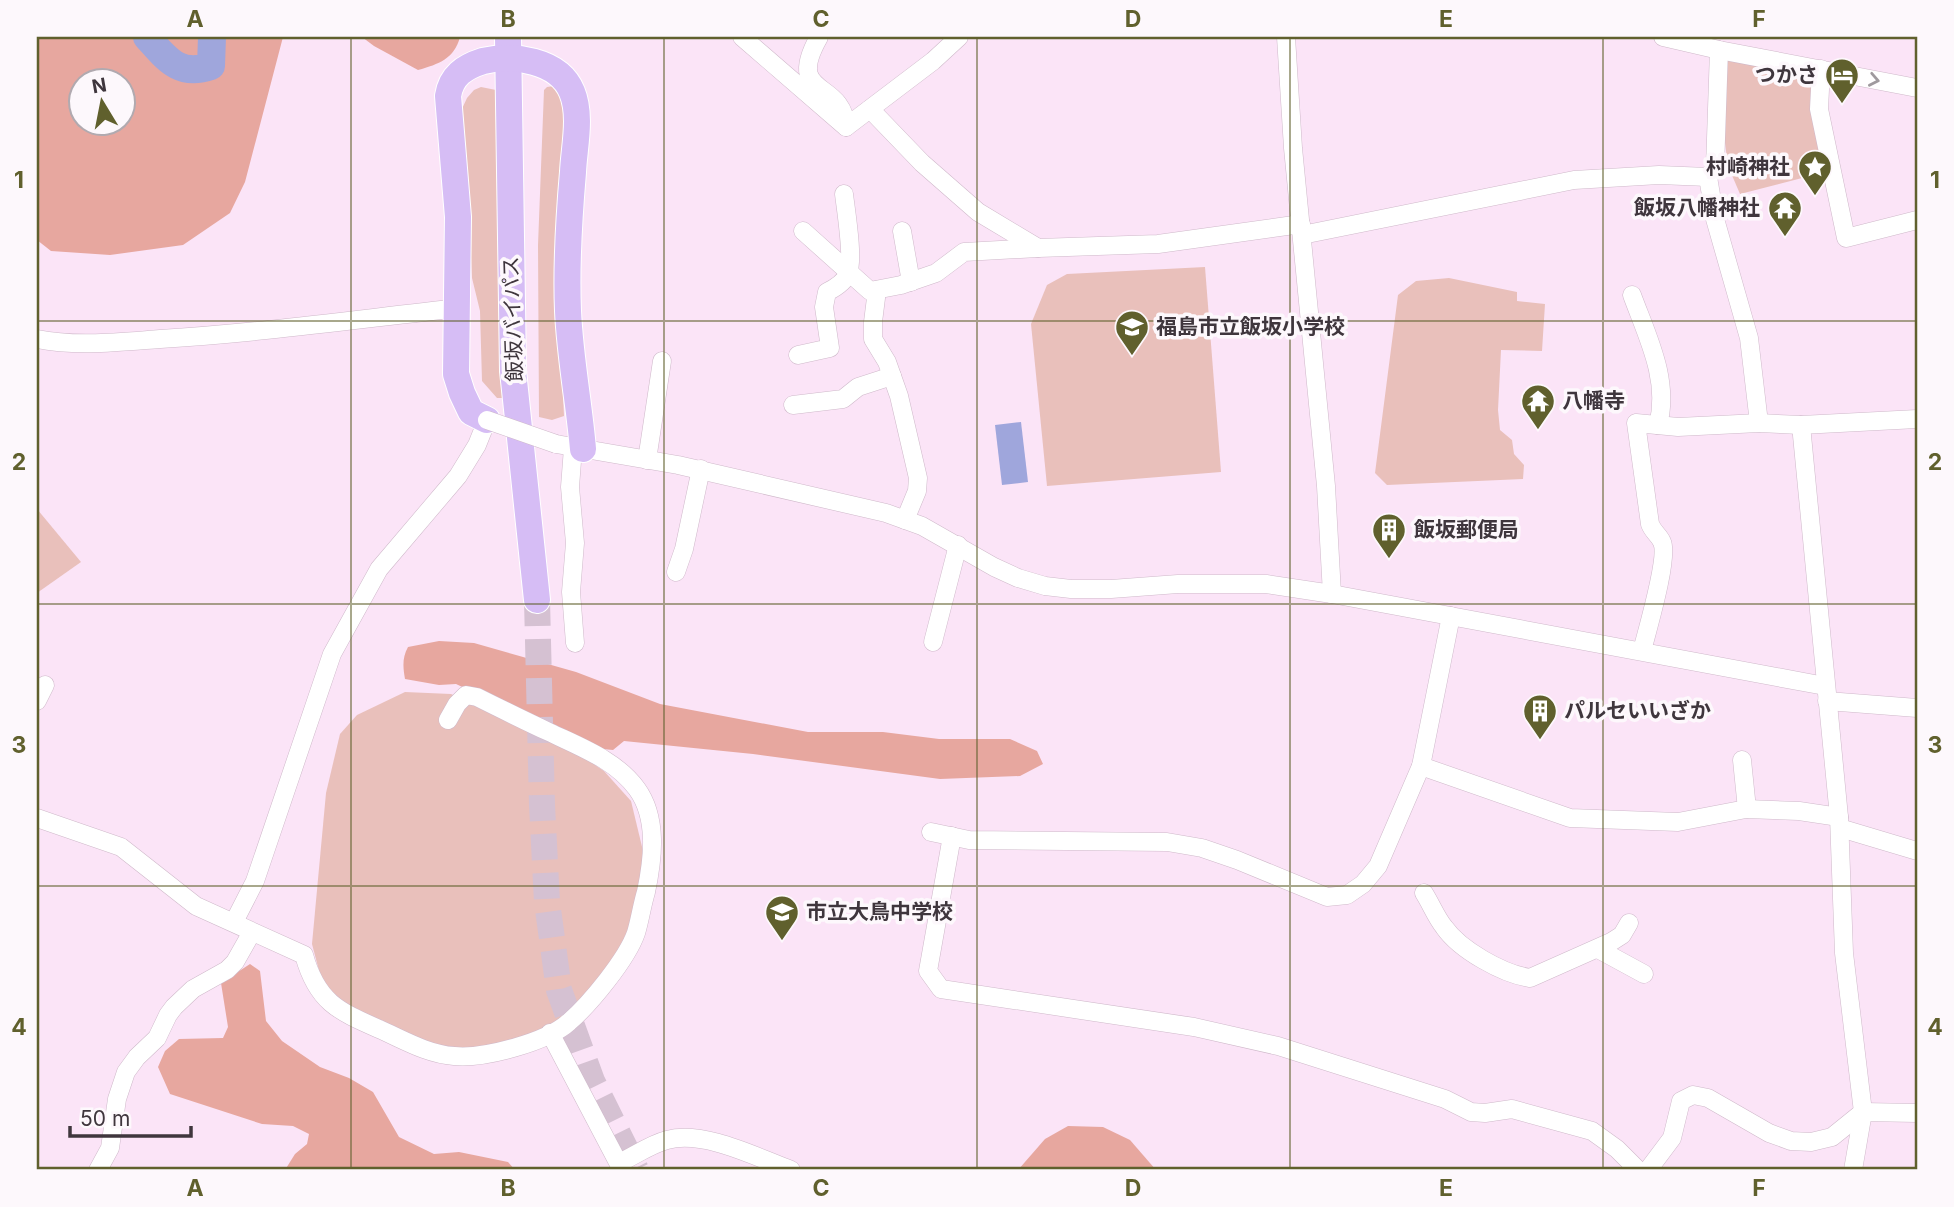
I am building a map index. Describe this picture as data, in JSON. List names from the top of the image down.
{
  "streets": {
    "highway": ["飯坂バイパス"]
  },
  "places": {
    "hotel": ["つかさ"],
    "place": ["村崎神社"],
    "temple": ["飯坂八幡神社", "八幡寺"],
    "school or university": ["福島市立飯坂小学校", "市立大鳥中学校"],
    "building": ["飯坂郵便局", "パルセいいざか"]
  },
  "scale_bar": "50 m",
  "north": "top",
  "grid": {
    "columns": [
      "A",
      "B",
      "C",
      "D",
      "E",
      "F"
    ],
    "rows": [
      "1",
      "2",
      "3",
      "4"
    ]
  }
}
